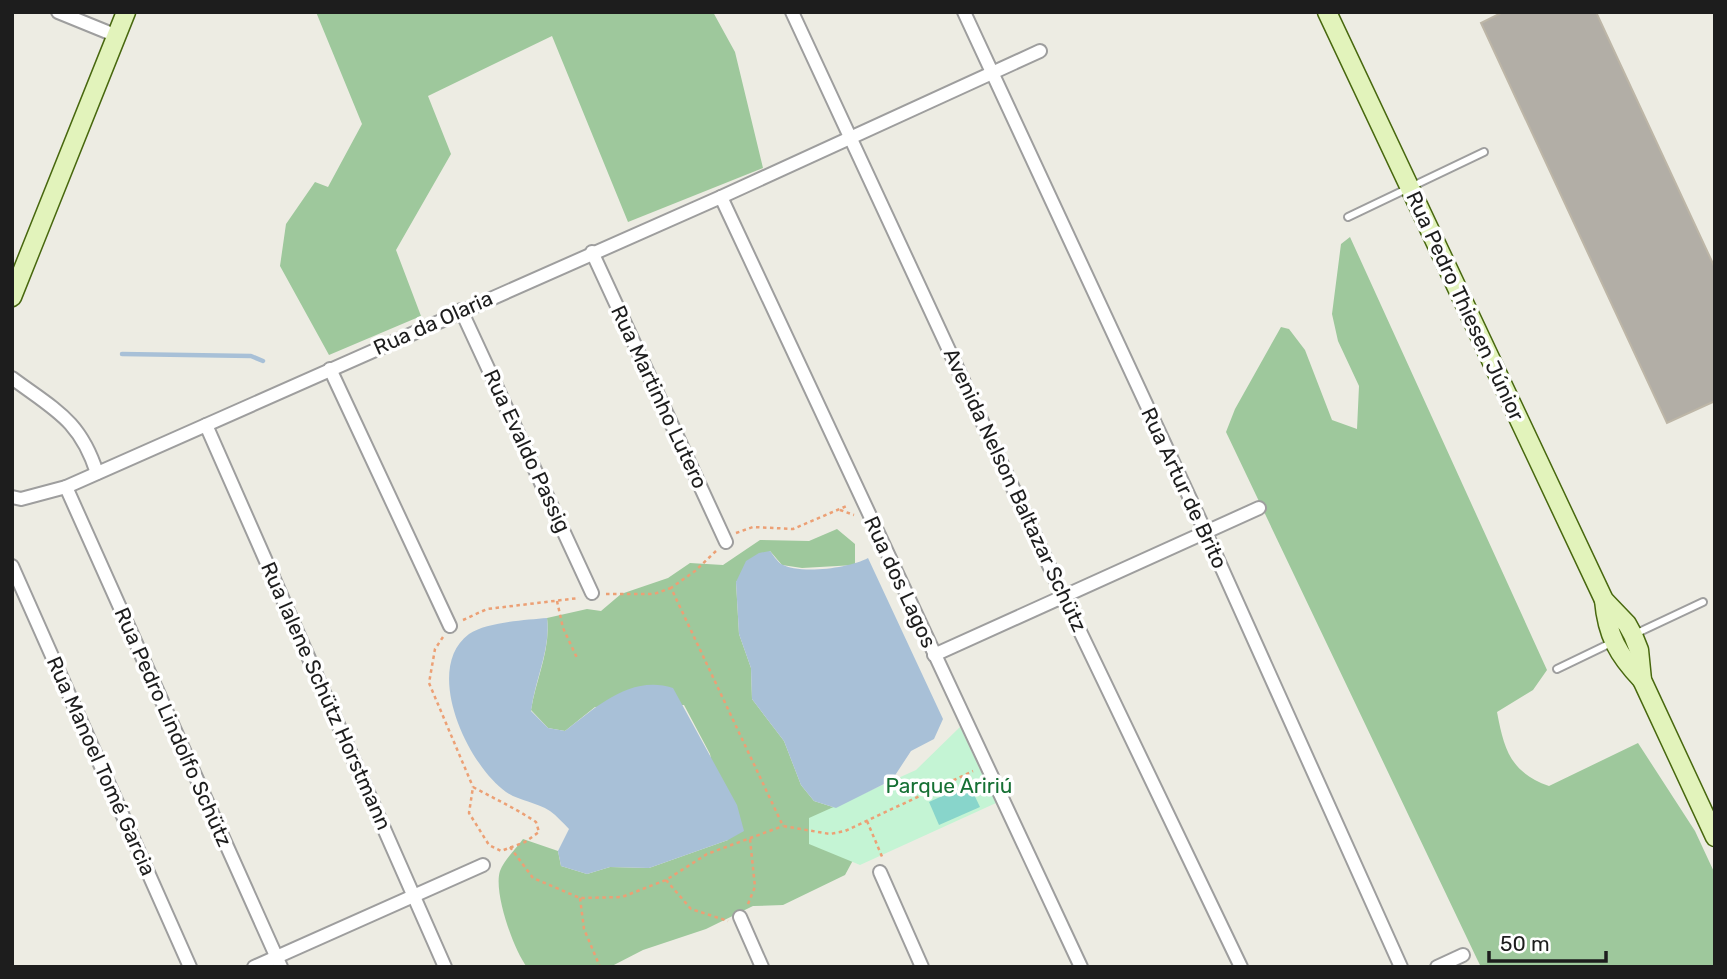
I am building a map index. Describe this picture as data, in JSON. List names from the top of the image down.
{
  "streets": {
    "main road": ["Rua Pedro Thiesen Júnior"],
    "street": [
      "Rua da Olaria",
      "Rua Martinho Lutero",
      "Rua Evaldo Passig",
      "Rua Artur de Brito",
      "Avenida Nelson Baltazar Schütz",
      "Rua dos Lagos",
      "Rua Ialene Schütz Horstmann",
      "Rua Pedro Lindolfo Schütz",
      "Rua Manoel Tomé Garcia"
    ]
  },
  "crossings": [
    ["Rua da Olaria", "Rua Martinho Lutero"],
    ["Rua da Olaria", "Rua Evaldo Passig"],
    ["Rua da Olaria", "Rua Artur de Brito"],
    ["Rua da Olaria", "Avenida Nelson Baltazar Schütz"],
    ["Rua da Olaria", "Rua dos Lagos"],
    ["Rua da Olaria", "Rua Ialene Schütz Horstmann"],
    ["Rua da Olaria", "Rua Pedro Lindolfo Schütz"]
  ],
  "parks": ["Parque Aririú"],
  "scale_bar": "50 m"
}
